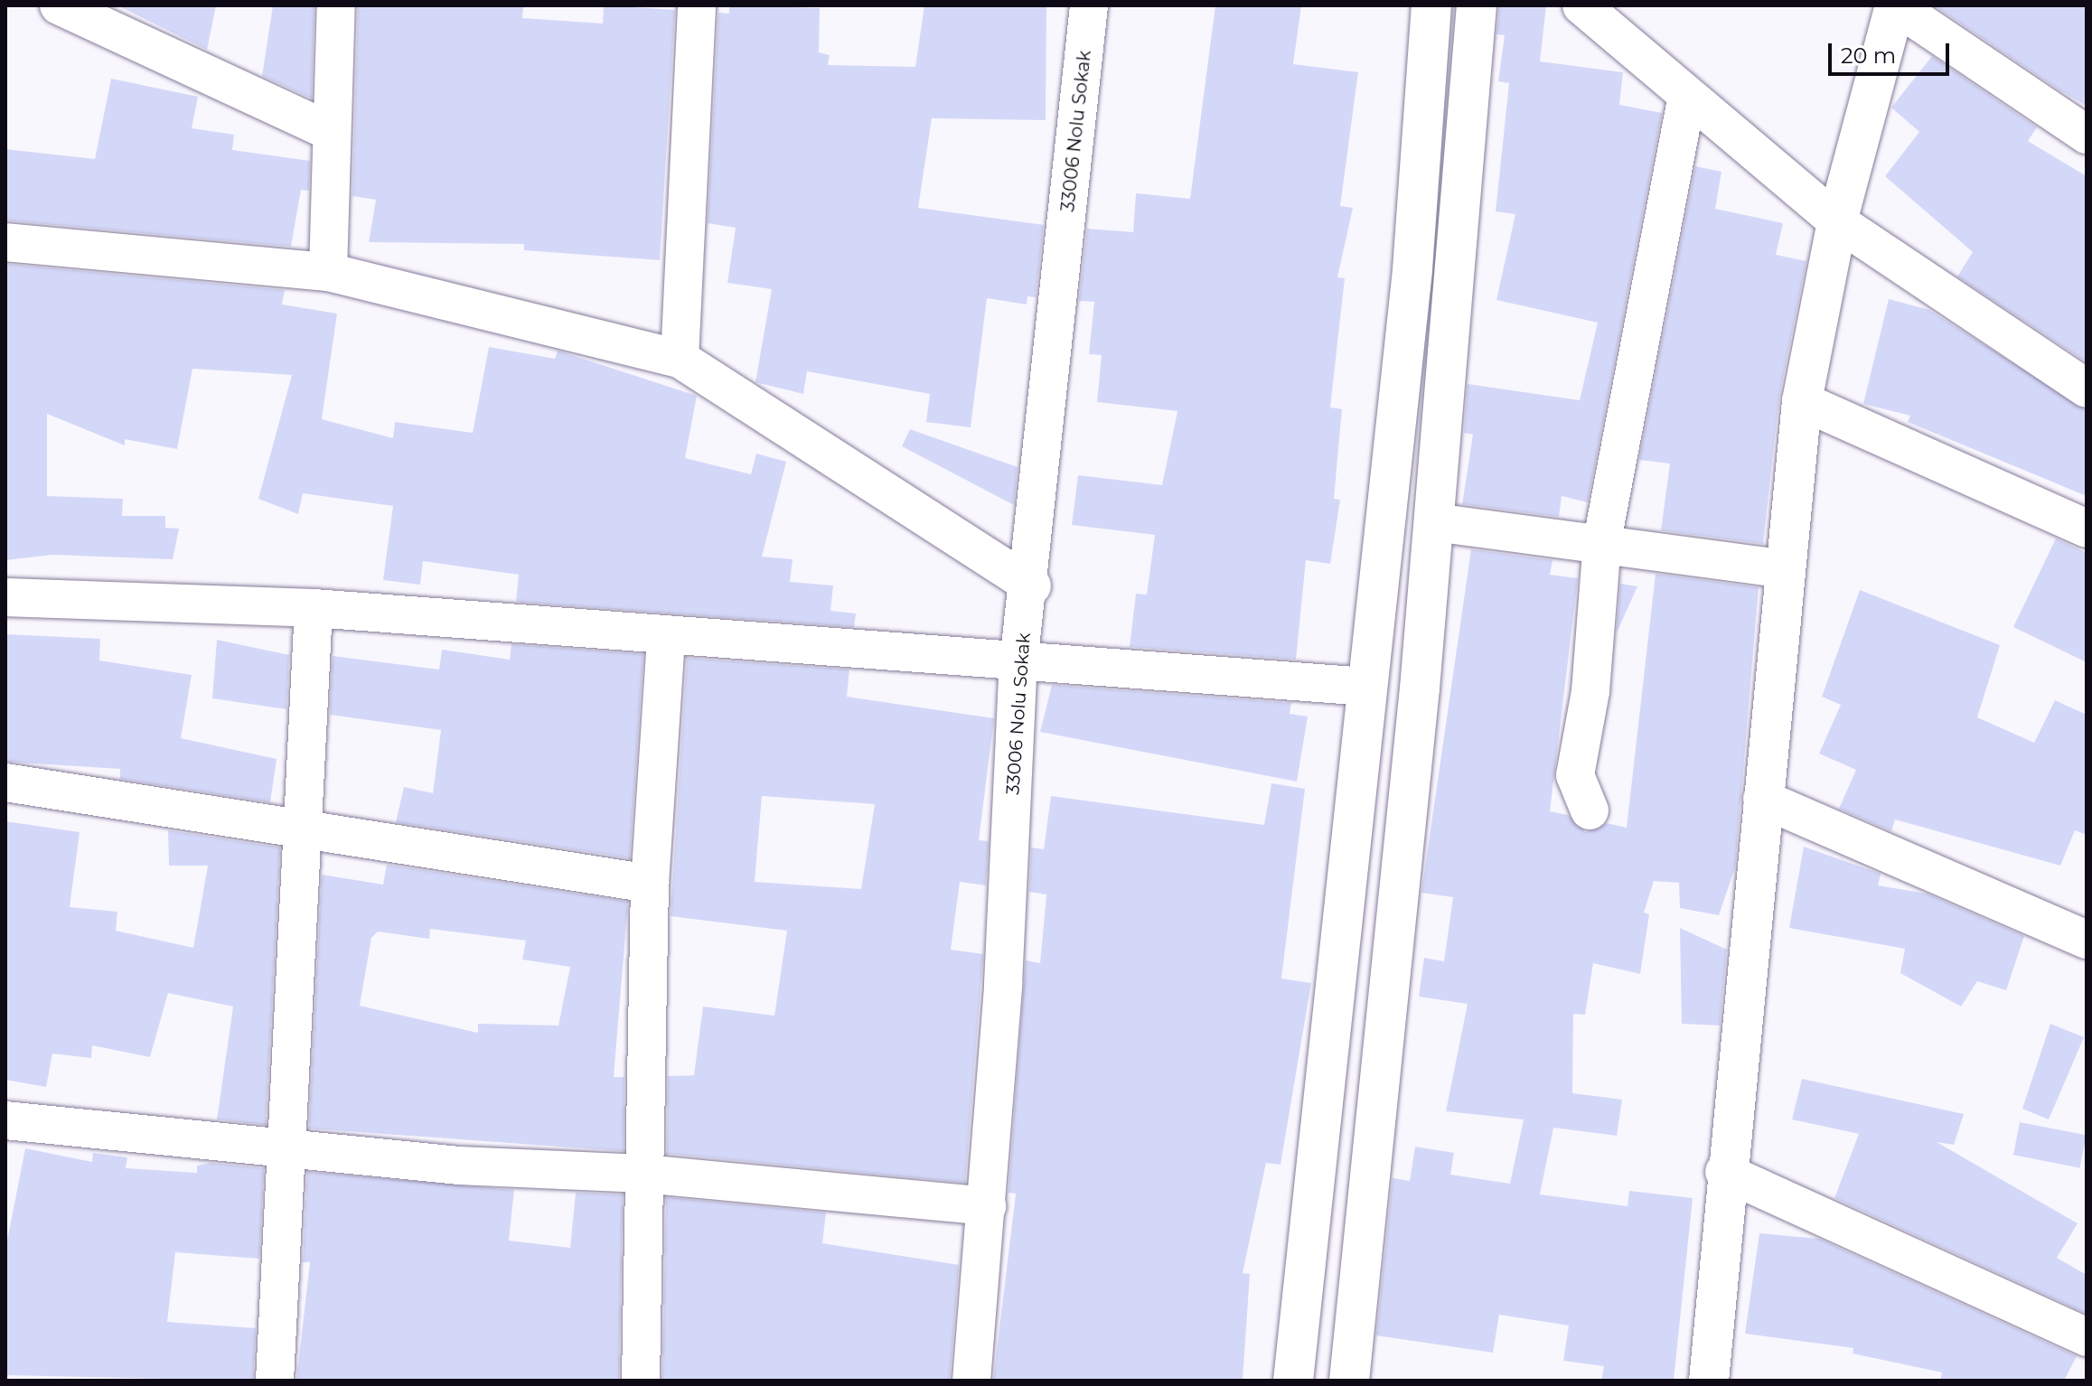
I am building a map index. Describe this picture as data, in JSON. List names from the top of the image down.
{
  "streets": {
    "street": ["33006 Nolu Sokak"]
  },
  "scale_bar": "20 m"
}
